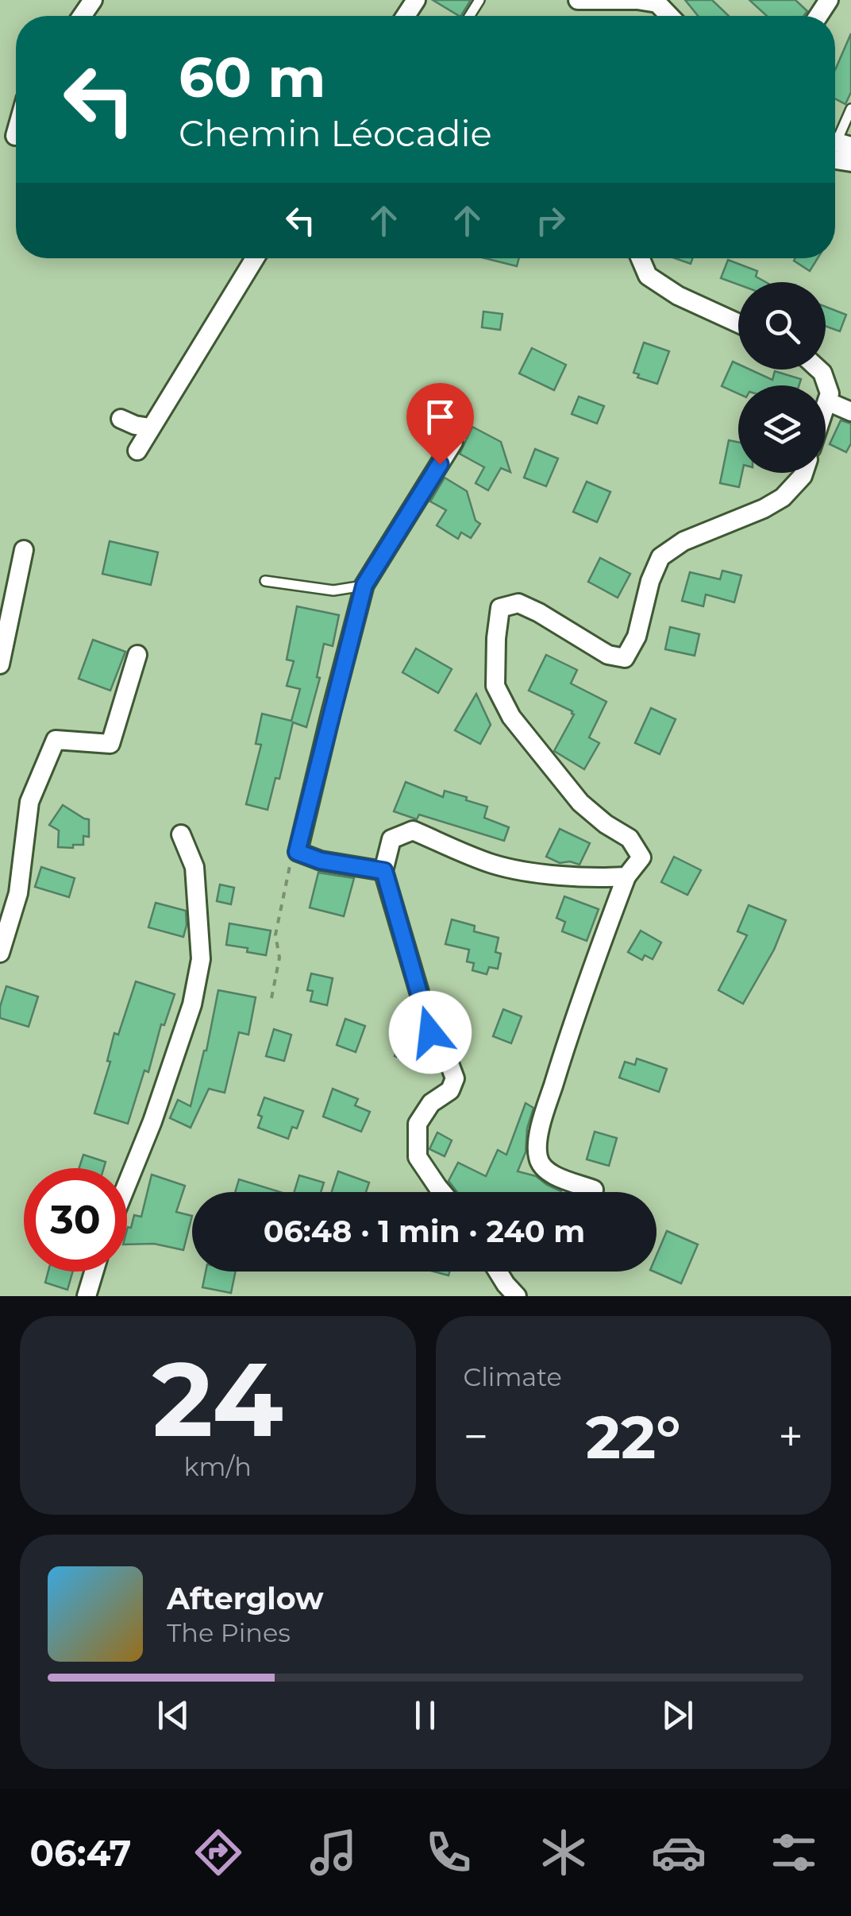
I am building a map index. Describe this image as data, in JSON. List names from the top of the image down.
{
  "page": {
    "turn": ["60 m", "Chemin Léocadie"],
    "limit": "30",
    "trip": "06:48 · 1 min · 240 m",
    "tile": [
      ["24", "km/h"],
      "Climate"
    ],
    "heat": ["−", "22°", "+"],
    "song": ["Afterglow", "The Pines"],
    "tabs": "06:47"
  }
}
